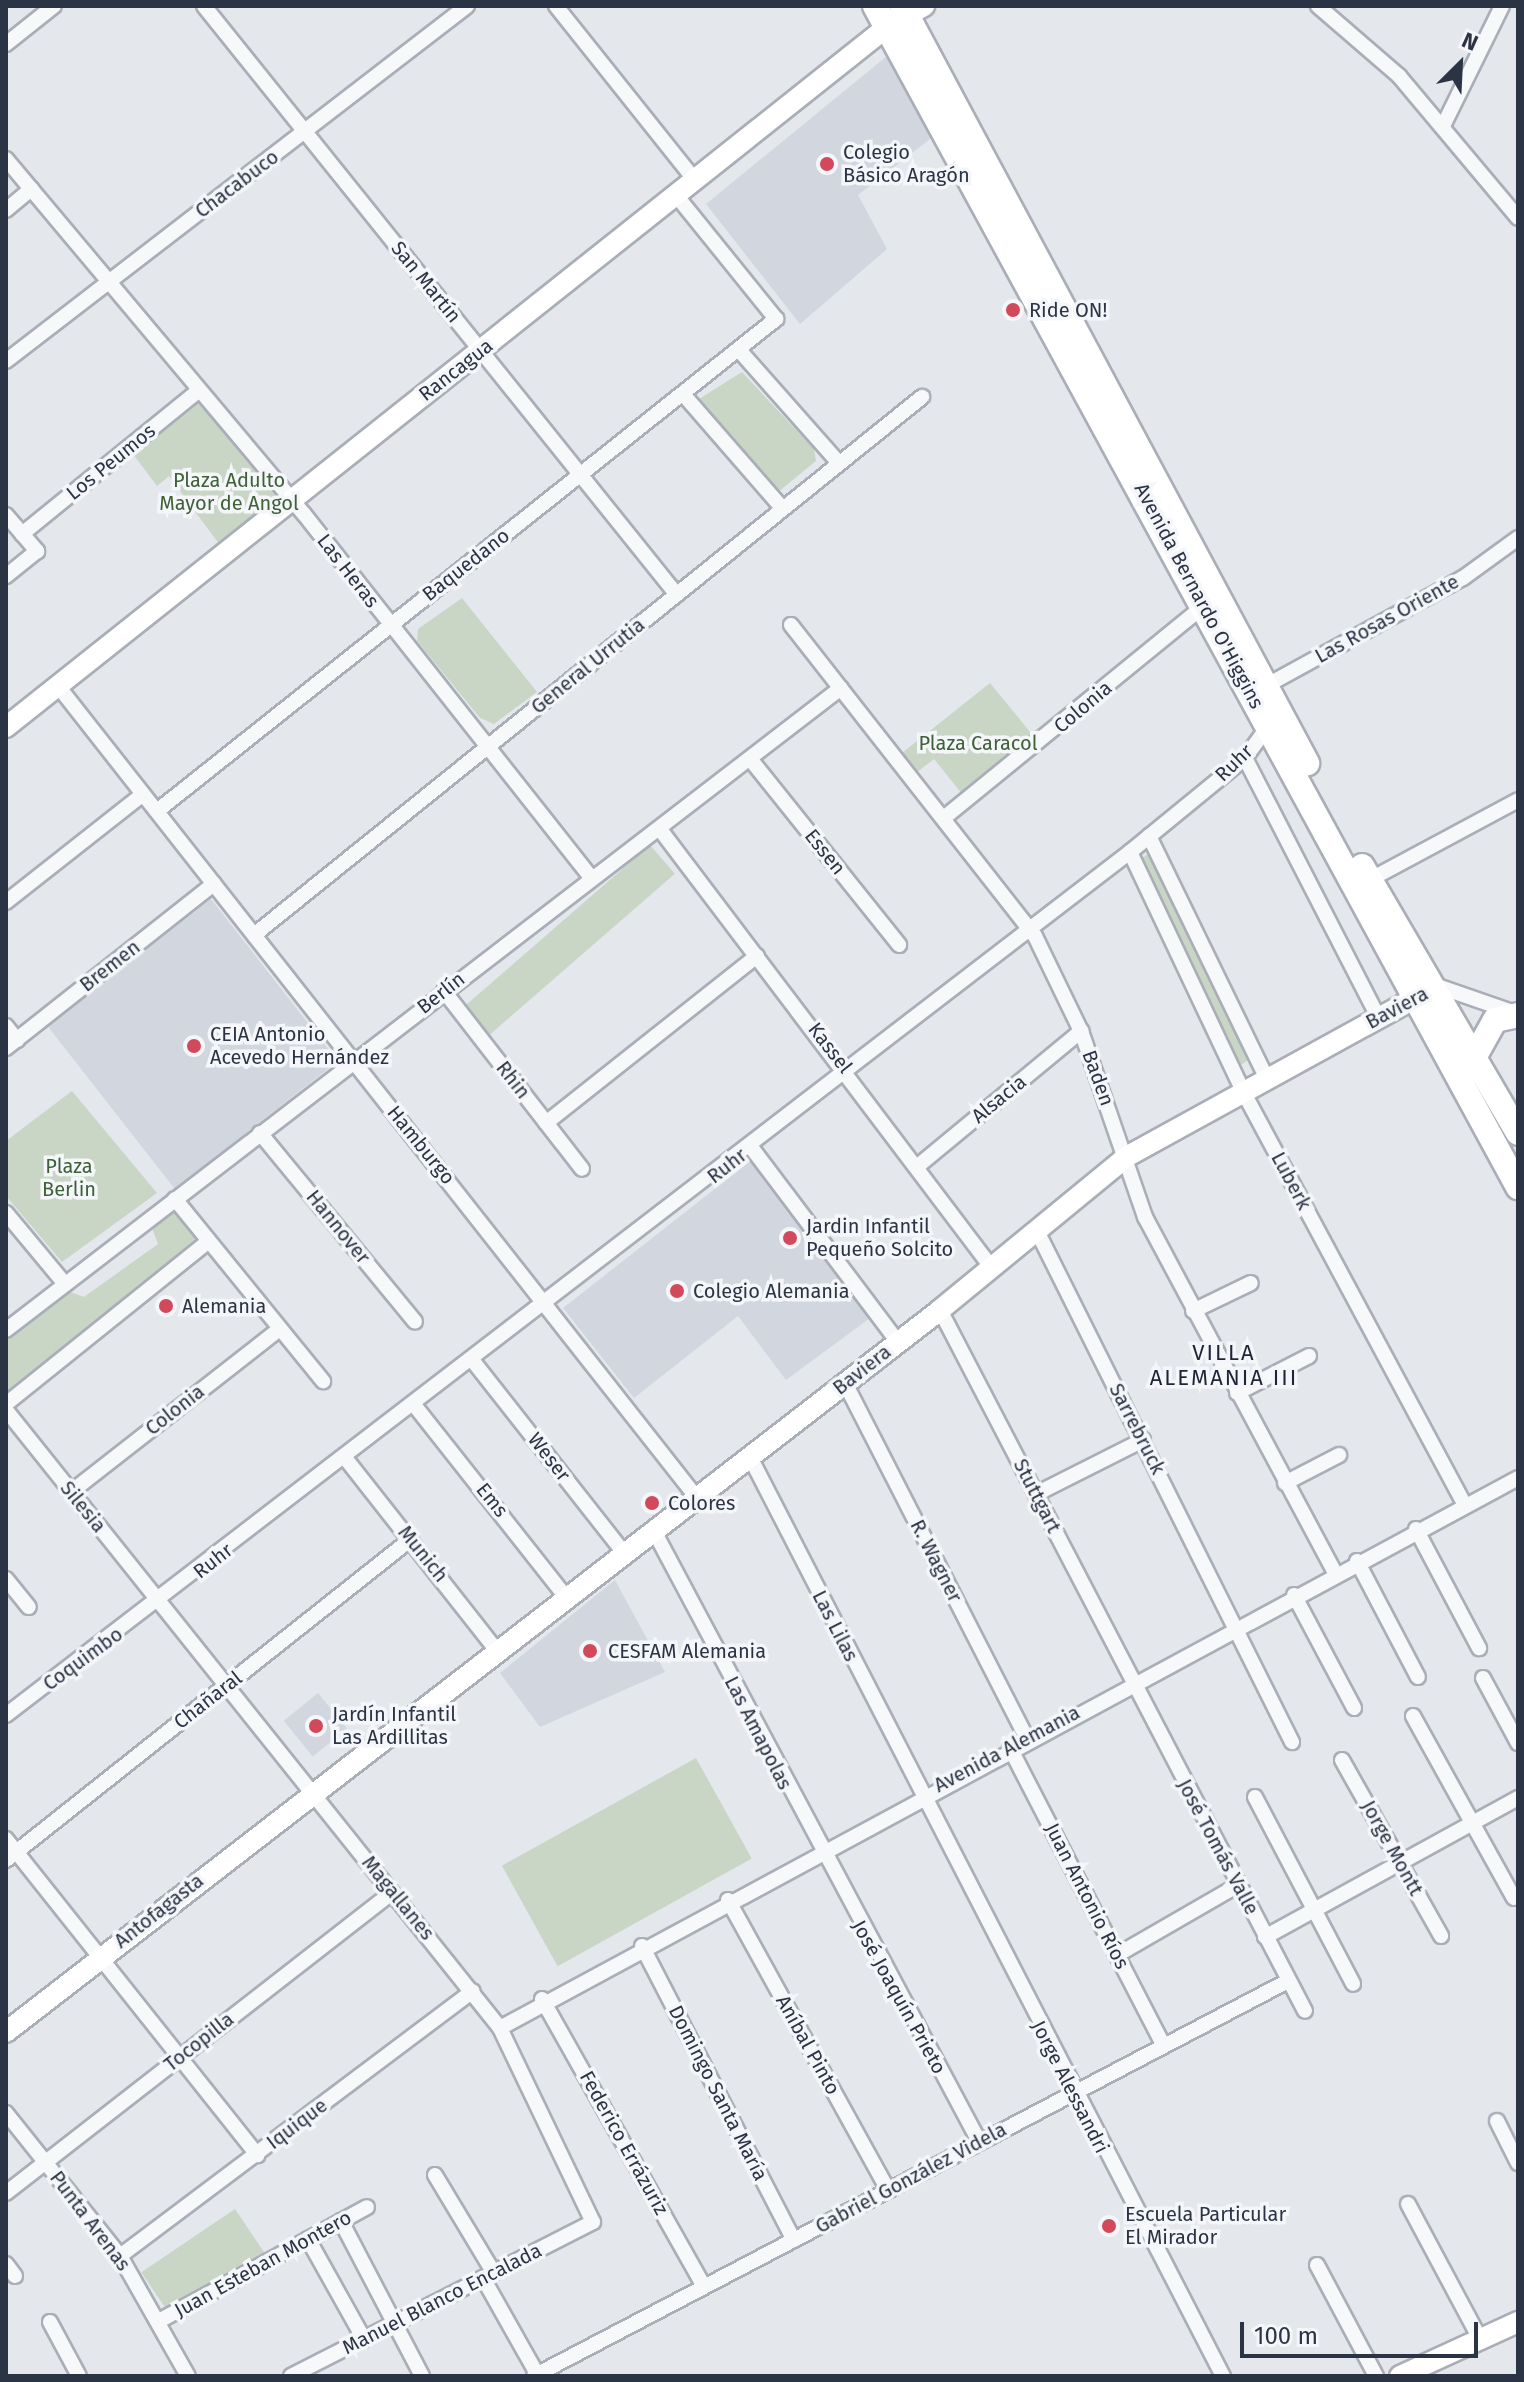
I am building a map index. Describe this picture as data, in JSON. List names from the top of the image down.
{
  "streets": {
    "main road": ["Avenida Bernardo O'Higgins"],
    "street": [
      "Chacabuco",
      "San Martín",
      "Rancagua",
      "Los Peumos",
      "Baquedano",
      "Las Heras",
      "Las Rosas Oriente",
      "General Urrutia",
      "Colonia",
      "Ruhr",
      "Essen",
      "Bremen",
      "Berlín",
      "Baviera",
      "Kassel",
      "Baden",
      "Rhin",
      "Alsacia",
      "Hamburgo",
      "Luberk",
      "Hannover",
      "Sarrebruck",
      "Weser",
      "Stuttgart",
      "Ems",
      "Silesia",
      "Munich",
      "R. Wagner",
      "Las Lilas",
      "Coquimbo",
      "Chañaral",
      "Las Amapolas",
      "Avenida Alemania",
      "José Tomás Valle",
      "Jorge Montt",
      "Juan Antonio Ríos",
      "Magallanes",
      "Antofagasta",
      "José Joaquín Prieto",
      "Tocopilla",
      "Aníbal Pinto",
      "Jorge Alessandri",
      "Domingo Santa María",
      "Iquique",
      "Federico Errázuriz",
      "Gabriel González Videla",
      "Punta Arenas",
      "Juan Esteban Montero",
      "Manuel Blanco Encalada"
    ]
  },
  "crossings": [
    ["Chacabuco", "San Martín"],
    ["Chacabuco", "Las Heras"],
    ["San Martín", "Rancagua"],
    ["San Martín", "Baquedano"],
    ["San Martín", "General Urrutia"],
    ["Rancagua", "Baquedano"],
    ["Rancagua", "Las Heras"],
    ["Rancagua", "Avenida Bernardo O'Higgins"],
    ["Rancagua", "Hamburgo"],
    ["Los Peumos", "Las Heras"],
    ["Baquedano", "Las Heras"],
    ["Baquedano", "Hamburgo"],
    ["Las Heras", "General Urrutia"],
    ["Las Heras", "Berlín"],
    ["Avenida Bernardo O'Higgins", "Las Rosas Oriente"],
    ["Avenida Bernardo O'Higgins", "Colonia"],
    ["Avenida Bernardo O'Higgins", "Ruhr"],
    ["Avenida Bernardo O'Higgins", "Baviera"],
    ["General Urrutia", "Hamburgo"],
    ["Colonia", "Baden"],
    ["Colonia", "Silesia"],
    ["Ruhr", "Kassel"],
    ["Ruhr", "Baden"],
    ["Ruhr", "Hamburgo"],
    ["Ruhr", "Luberk"],
    ["Ruhr", "Weser"],
    ["Ruhr", "Ems"],
    ["Ruhr", "Silesia"],
    ["Ruhr", "Munich"],
    ["Ruhr", "Coquimbo"],
    ["Ruhr", "Magallanes"],
    ["Essen", "Berlín"],
    ["Bremen", "Hamburgo"],
    ["Berlín", "Kassel"],
    ["Berlín", "Baden"],
    ["Berlín", "Rhin"],
    ["Berlín", "Hamburgo"],
    ["Berlín", "Hannover"],
    ["Baviera", "Kassel"],
    ["Baviera", "Baden"],
    ["Baviera", "Hamburgo"],
    ["Baviera", "Luberk"],
    ["Baviera", "Sarrebruck"],
    ["Baviera", "Weser"],
    ["Baviera", "Stuttgart"],
    ["Baviera", "Ems"],
    ["Baviera", "Munich"],
    ["Baviera", "R. Wagner"],
    ["Baviera", "Las Lilas"],
    ["Baviera", "Las Amapolas"],
    ["Baviera", "Magallanes"],
    ["Baviera", "Antofagasta"],
    ["Kassel", "Alsacia"],
    ["Baden", "Alsacia"],
    ["Baden", "Avenida Alemania"],
    ["Luberk", "Avenida Alemania"],
    ["Sarrebruck", "Avenida Alemania"],
    ["Stuttgart", "Avenida Alemania"],
    ["Stuttgart", "José Tomás Valle"],
    ["Silesia", "Coquimbo"],
    ["Silesia", "Magallanes"],
    ["Munich", "Chañaral"],
    ["R. Wagner", "Avenida Alemania"],
    ["Las Lilas", "Avenida Alemania"],
    ["Las Lilas", "Jorge Alessandri"],
    ["Coquimbo", "Magallanes"],
    ["Chañaral", "Magallanes"],
    ["Las Amapolas", "Avenida Alemania"],
    ["Las Amapolas", "José Joaquín Prieto"],
    ["Avenida Alemania", "José Tomás Valle"],
    ["Avenida Alemania", "Juan Antonio Ríos"],
    ["Avenida Alemania", "Magallanes"],
    ["Avenida Alemania", "José Joaquín Prieto"],
    ["Avenida Alemania", "Aníbal Pinto"],
    ["Avenida Alemania", "Jorge Alessandri"],
    ["Avenida Alemania", "Domingo Santa María"],
    ["Avenida Alemania", "Federico Errázuriz"],
    ["José Tomás Valle", "Gabriel González Videla"],
    ["Juan Antonio Ríos", "Gabriel González Videla"],
    ["Magallanes", "Antofagasta"],
    ["Magallanes", "Tocopilla"],
    ["Magallanes", "Iquique"],
    ["Magallanes", "Manuel Blanco Encalada"],
    ["José Joaquín Prieto", "Gabriel González Videla"],
    ["Tocopilla", "Punta Arenas"],
    ["Aníbal Pinto", "Gabriel González Videla"],
    ["Jorge Alessandri", "Gabriel González Videla"],
    ["Domingo Santa María", "Gabriel González Videla"],
    ["Iquique", "Punta Arenas"],
    ["Federico Errázuriz", "Gabriel González Videla"],
    ["Punta Arenas", "Juan Esteban Montero"]
  ],
  "districts": ["VILLA ALEMANIA III"],
  "parks": ["Plaza Adulto Mayor de Angol", "Plaza Caracol", "Plaza Berlin"],
  "places": [
    "Colegio Básico Aragón",
    "Ride ON!",
    "CEIA Antonio Acevedo Hernández",
    "Jardin Infantil Pequeño Solcito",
    "Colegio Alemania",
    "Alemania",
    "Colores",
    "CESFAM Alemania",
    "Jardín Infantil Las Ardillitas",
    "Escuela Particular El Mirador"
  ],
  "scale_bar": "100 m",
  "north": "top right"
}
